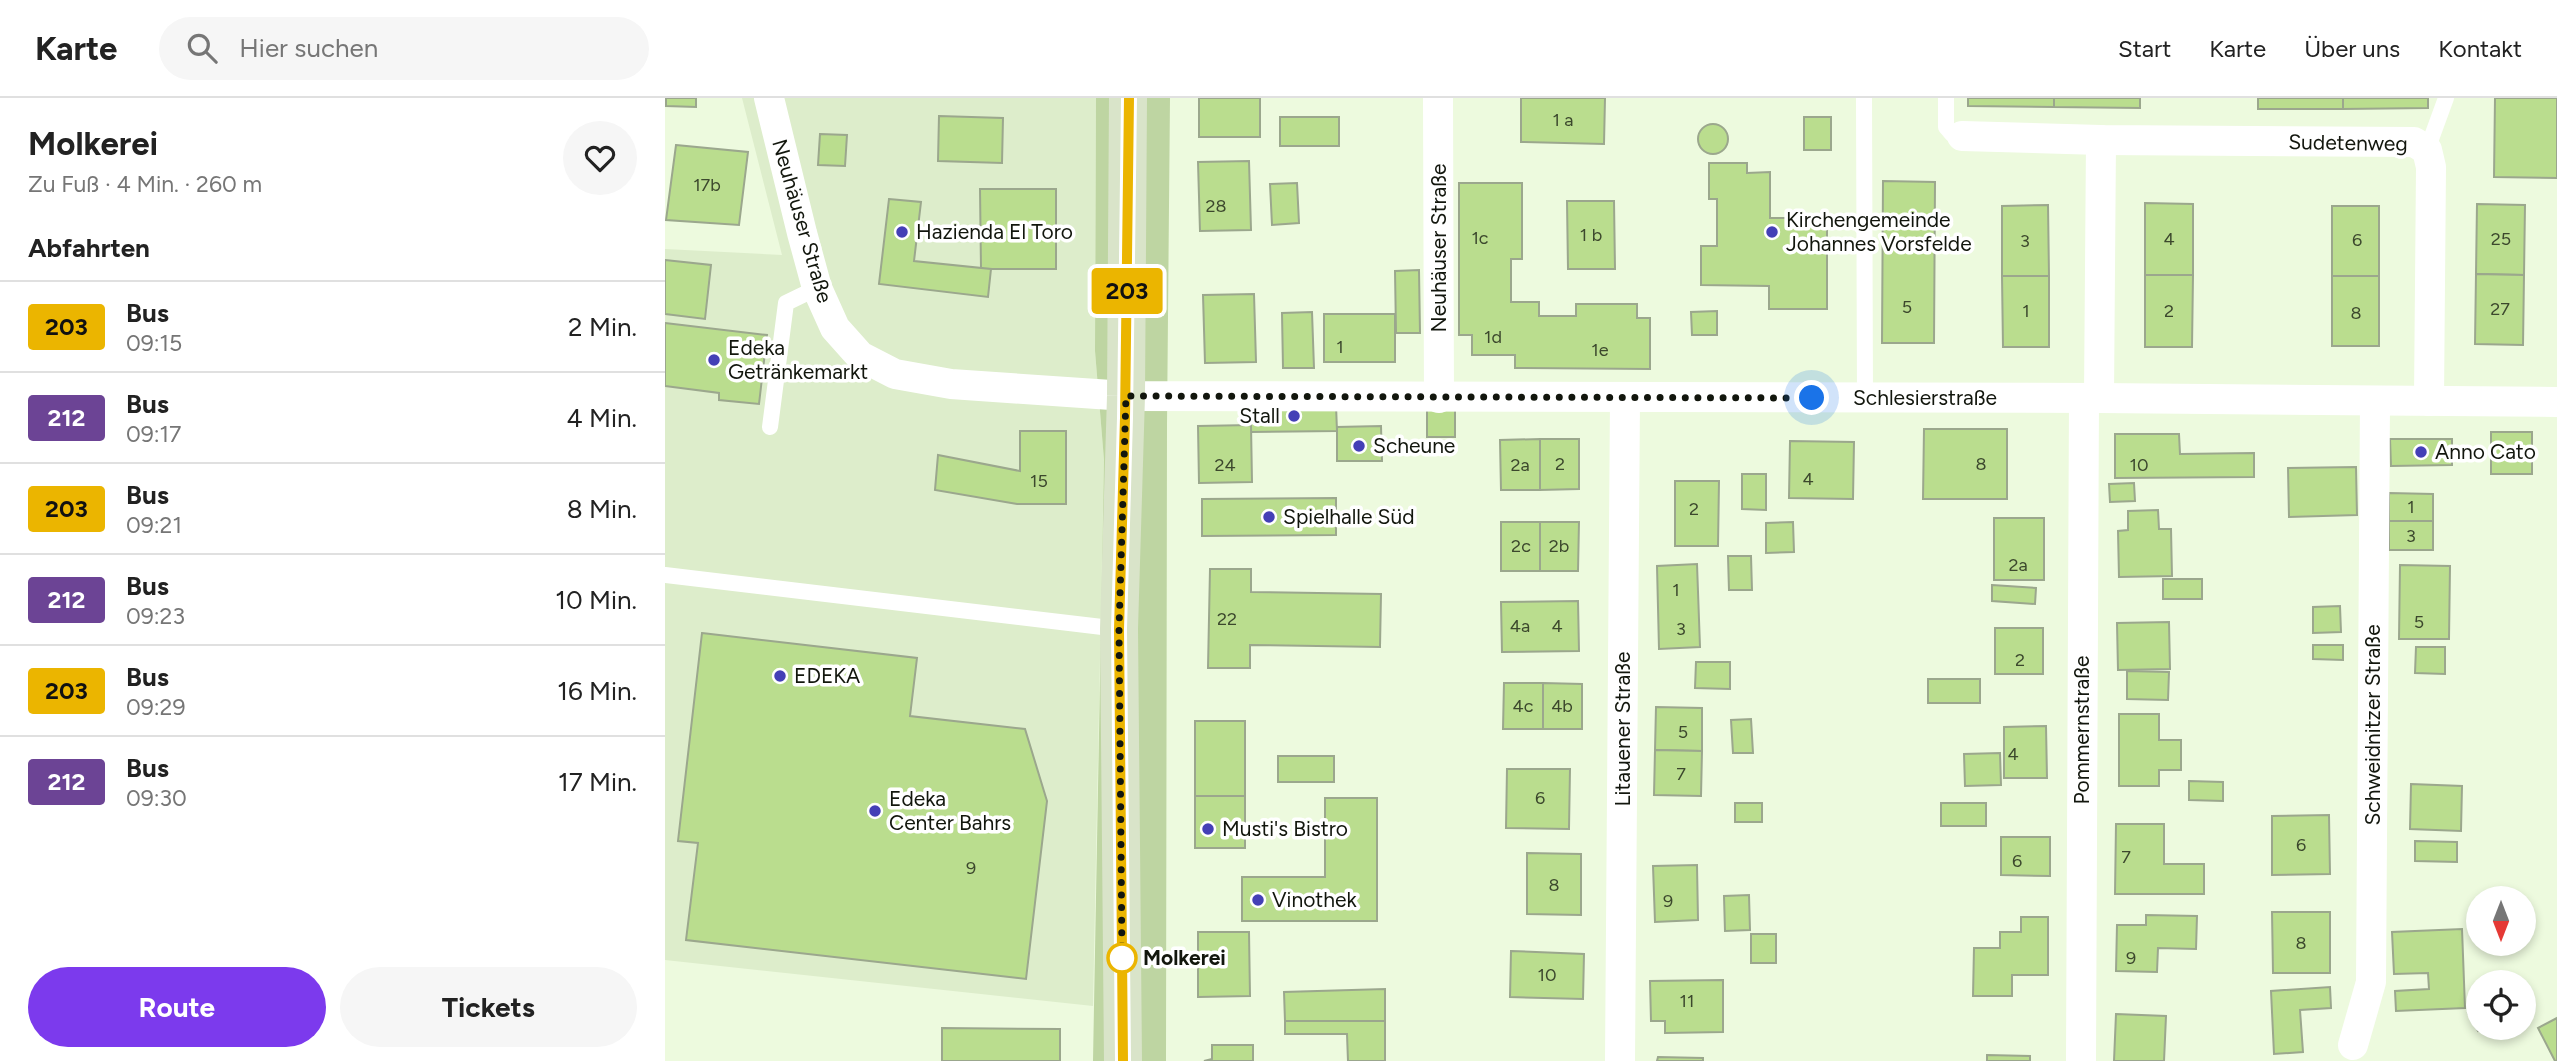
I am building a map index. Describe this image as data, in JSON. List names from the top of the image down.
{
  "streets": {
    "street": [
      "Sudetenweg",
      "Neuhäuser Straße",
      "Schlesierstraße",
      "Schweidnitzer Straße",
      "Litauener Straße",
      "Pommernstraße"
    ]
  },
  "crossings": [
    ["Sudetenweg", "Schlesierstraße"],
    ["Neuhäuser Straße", "Schlesierstraße"],
    ["Schlesierstraße", "Schweidnitzer Straße"],
    ["Schlesierstraße", "Litauener Straße"],
    ["Schlesierstraße", "Pommernstraße"]
  ],
  "places": [
    "Hazienda El Toro",
    "Kirchengemeinde Johannes Vorsfelde",
    "Edeka Getränkemarkt",
    "Stall",
    "Scheune",
    "Anno Cato",
    "Spielhalle Süd",
    "EDEKA",
    "Edeka Center Bahrs",
    "Musti's Bistro",
    "Vinothek",
    "Molkerei"
  ],
  "lines": ["bus line 203"],
  "house_numbers": [
    "1 a",
    "17b",
    "28",
    "1 b",
    "1c",
    "4",
    "25",
    "6",
    "3",
    "5",
    "27",
    "1",
    "2",
    "8",
    "1d",
    "1",
    "1e",
    "2",
    "8",
    "24",
    "2a",
    "10",
    "4",
    "15",
    "1",
    "2",
    "3",
    "2c",
    "2b",
    "2a",
    "1",
    "22",
    "5",
    "4a",
    "4",
    "3",
    "2",
    "4c",
    "4b",
    "5",
    "4",
    "7",
    "6",
    "6",
    "7",
    "6",
    "9",
    "8",
    "9",
    "8",
    "9",
    "10",
    "11"
  ],
  "north": "bottom",
  "page": {
    "header": "Karte",
    "search": "Hier suchen",
    "nav": [
      "Start",
      "Karte",
      "Über uns",
      "Kontakt"
    ],
    "heading": [
      ["Molkerei", "Zu Fuß · 4 Min. · 260 m"],
      "Abfahrten"
    ],
    "on_map": "203",
    "list": [
      {
        "mark": "203",
        "name": "Bus",
        "note": "09:15",
        "value": "2 Min."
      },
      {
        "mark": "212",
        "name": "Bus",
        "note": "09:17",
        "value": "4 Min."
      },
      {
        "mark": "203",
        "name": "Bus",
        "note": "09:21",
        "value": "8 Min."
      },
      {
        "mark": "212",
        "name": "Bus",
        "note": "09:23",
        "value": "10 Min."
      },
      {
        "mark": "203",
        "name": "Bus",
        "note": "09:29",
        "value": "16 Min."
      },
      {
        "mark": "212",
        "name": "Bus",
        "note": "09:30",
        "value": "17 Min."
      }
    ],
    "buttons": ["Route", "Tickets"]
  }
}
